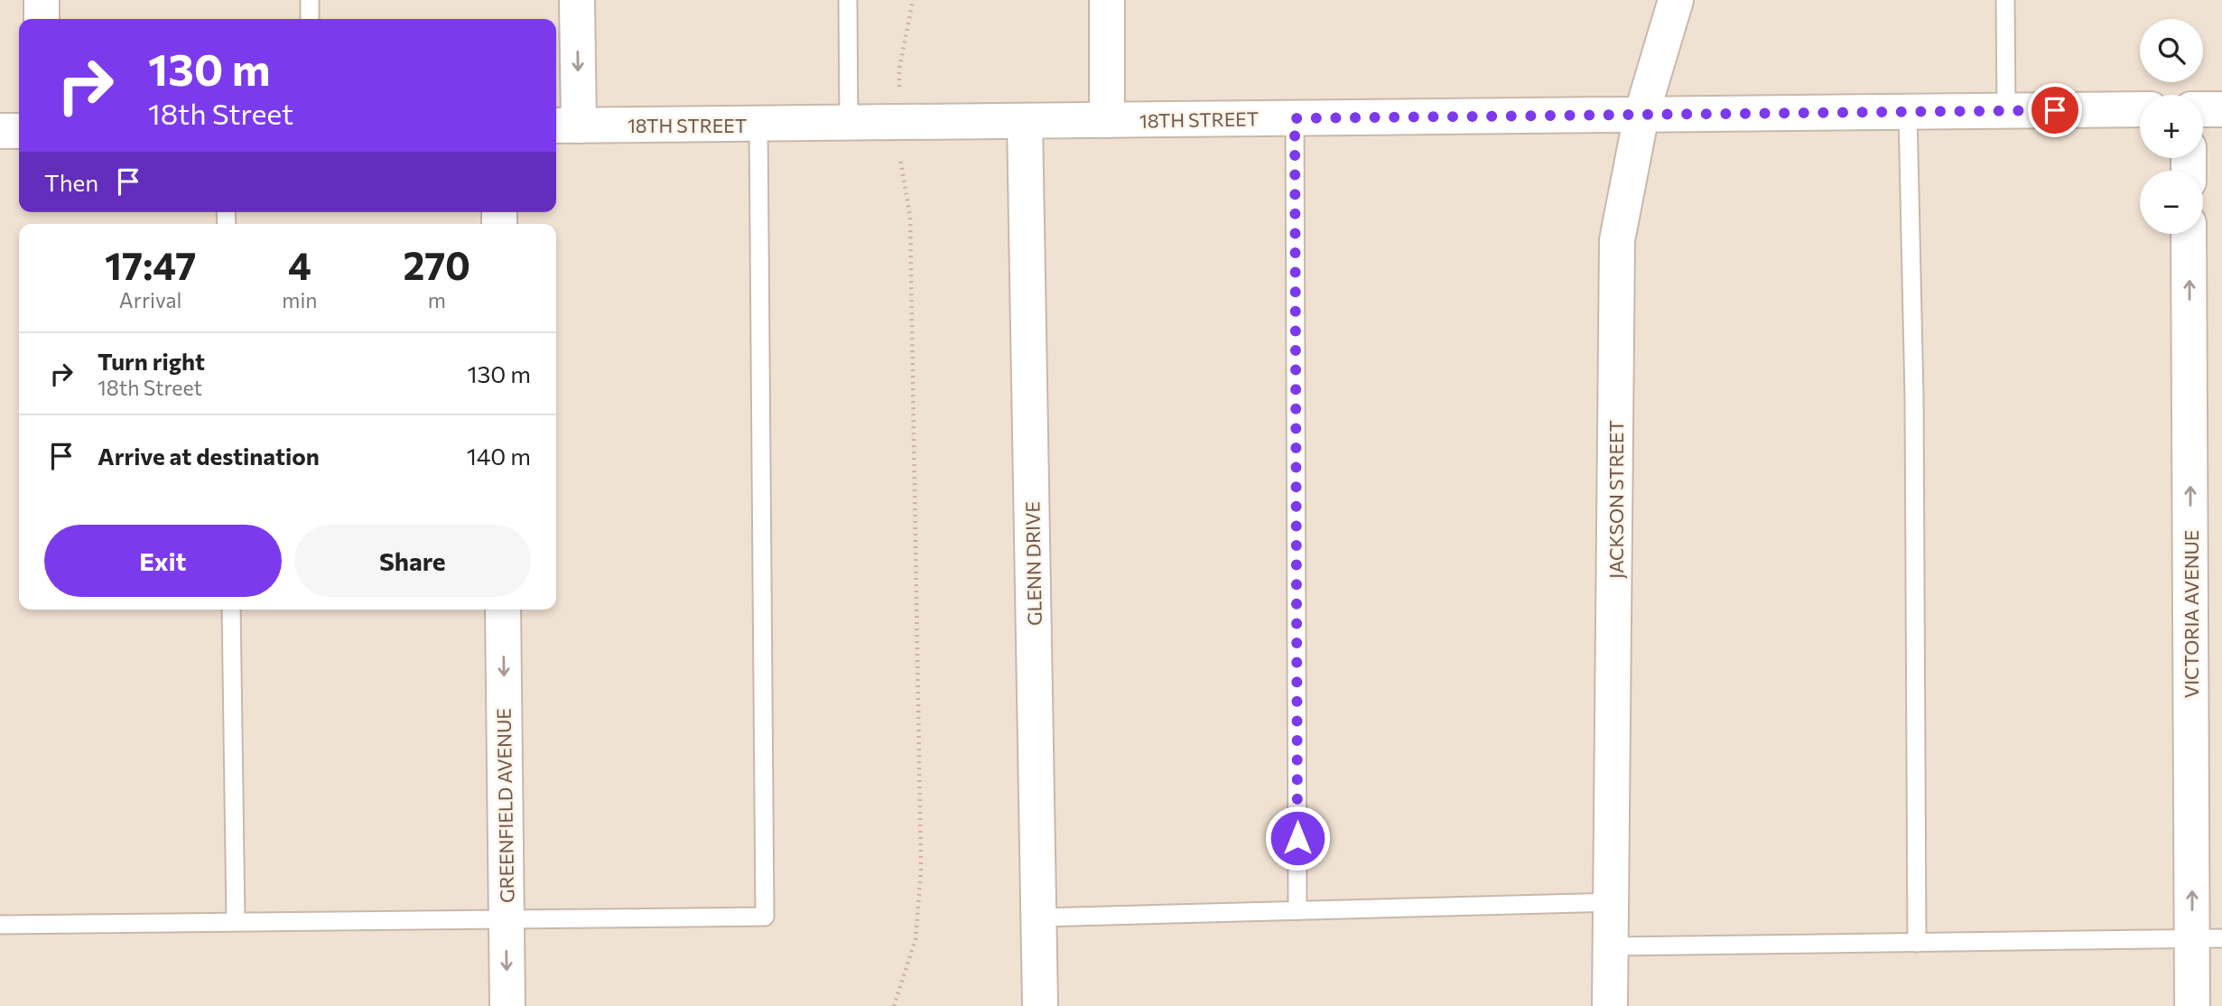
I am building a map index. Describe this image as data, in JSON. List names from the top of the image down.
{
  "streets": {
    "street": [
      "18TH STREET",
      "JACKSON STREET",
      "GLENN DRIVE",
      "VICTORIA AVENUE",
      "GREENFIELD AVENUE"
    ]
  },
  "crossings": [
    ["18TH STREET", "JACKSON STREET"],
    ["18TH STREET", "GLENN DRIVE"]
  ],
  "one_way": ["VICTORIA AVENUE", "GREENFIELD AVENUE"],
  "page": {
    "map_buttons": ["+", "−"],
    "turn": ["130 m", "18th Street"],
    "then": "Then",
    "eta": [
      "17:47",
      "Arrival",
      "4",
      "min",
      "270",
      "m"
    ],
    "list": [
      {
        "name": "Turn right",
        "note": "18th Street",
        "value": "130 m"
      },
      {
        "name": "Arrive at destination",
        "value": "140 m"
      }
    ],
    "buttons": ["Exit", "Share"]
  }
}
